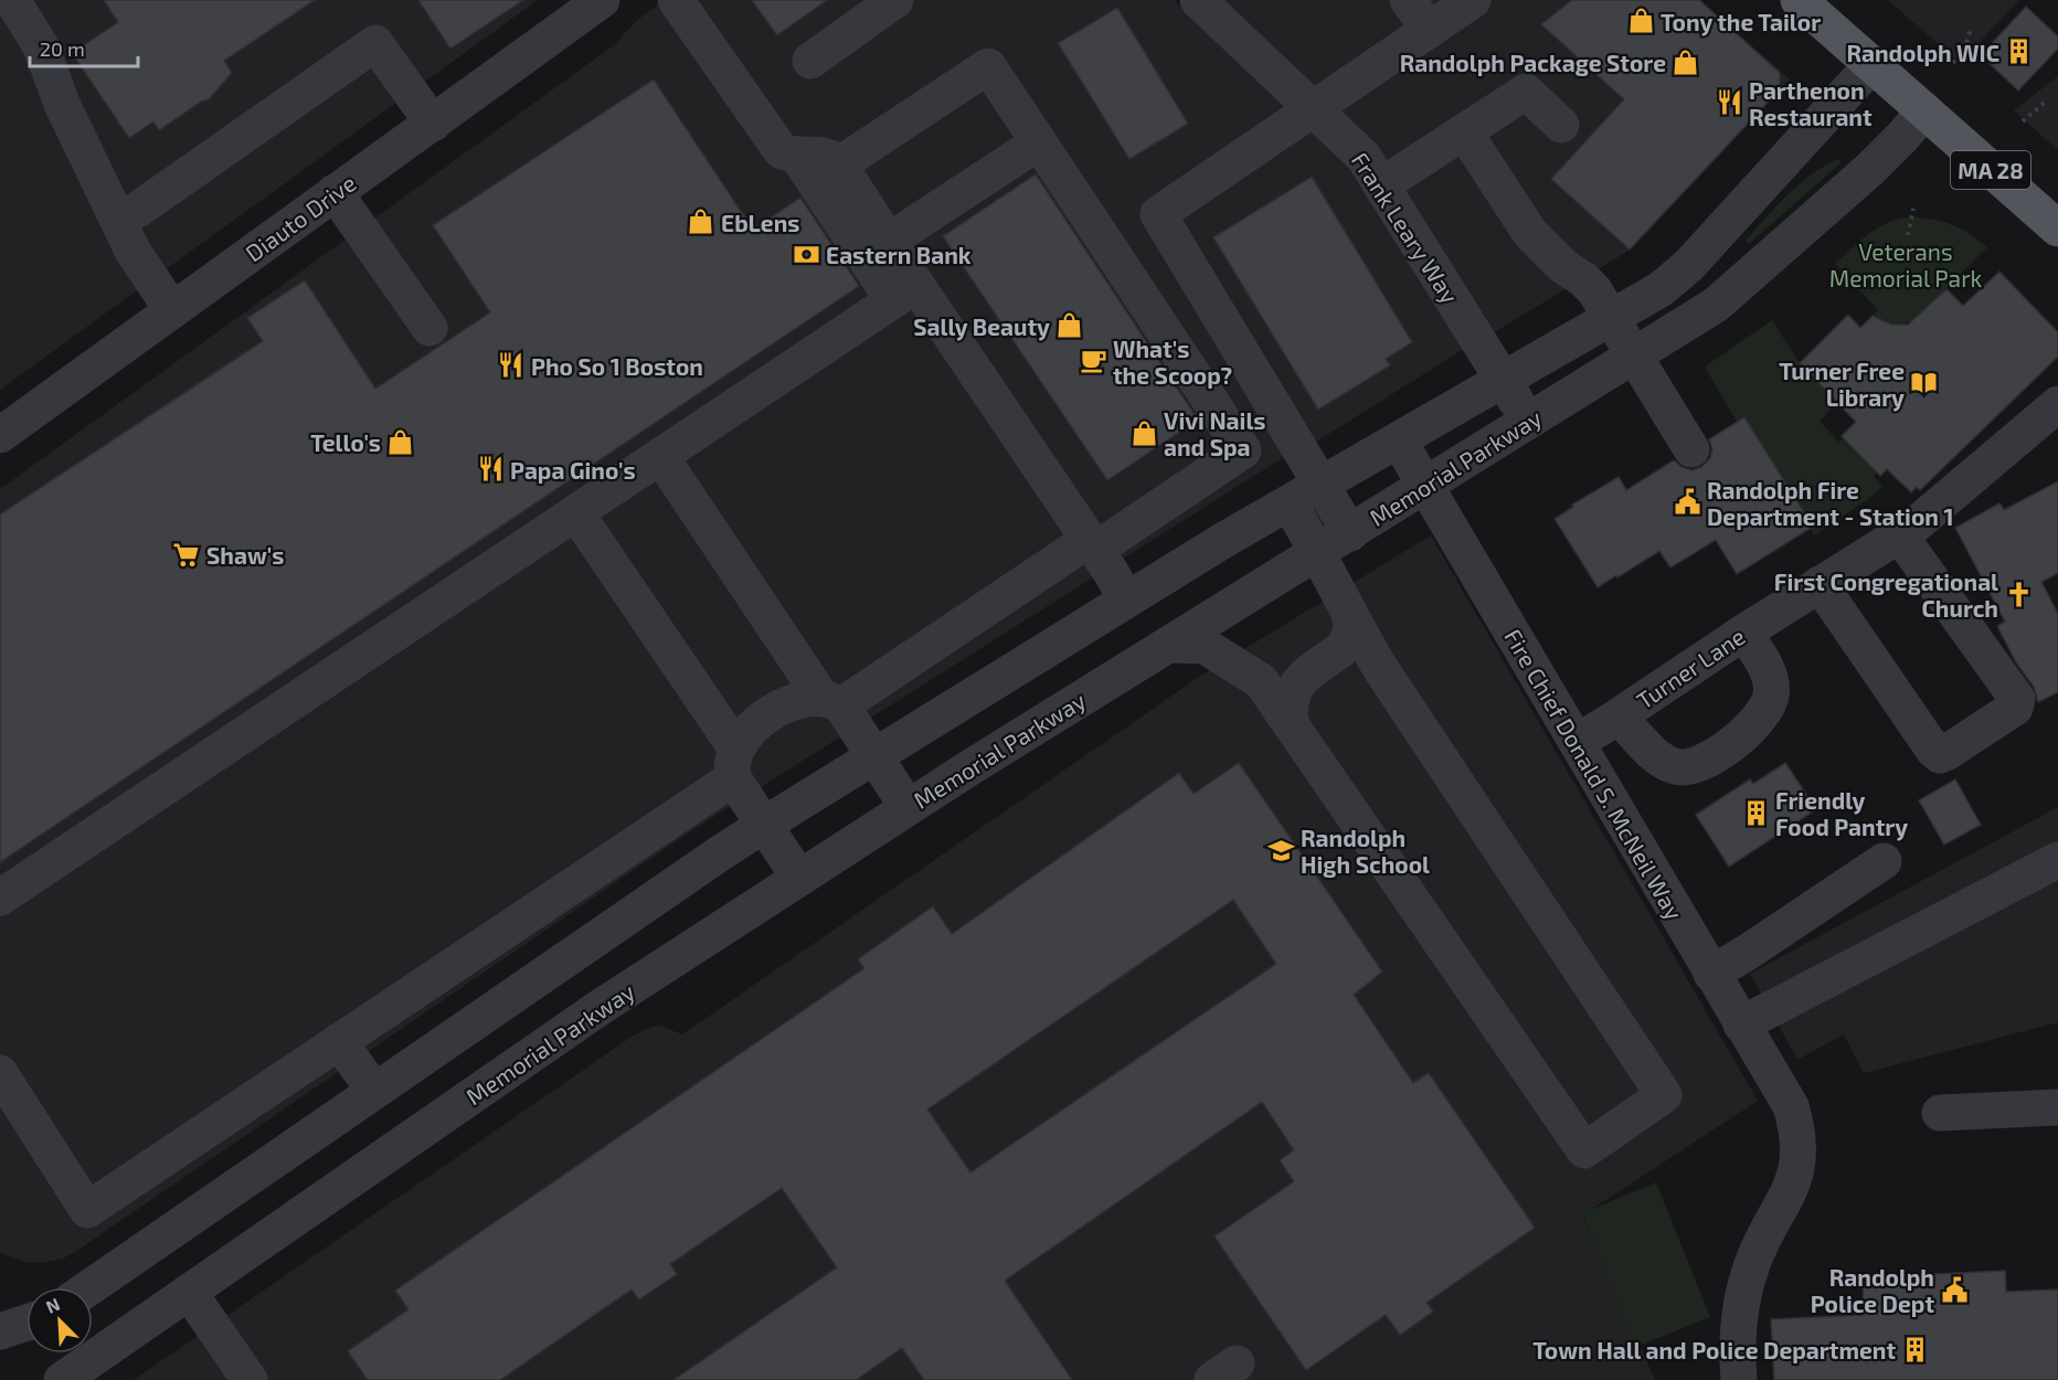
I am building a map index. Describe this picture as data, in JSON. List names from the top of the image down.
{
  "streets": {
    "main road": ["MA 28"],
    "street": [
      "Diauto Drive",
      "Frank Leary Way",
      "Memorial Parkway",
      "Turner Lane",
      "Fire Chief Donald S. McNeil Way"
    ]
  },
  "crossings": [
    ["MA 28", "Memorial Parkway"],
    ["Frank Leary Way", "Memorial Parkway"],
    ["Memorial Parkway", "Fire Chief Donald S. McNeil Way"],
    ["Turner Lane", "Fire Chief Donald S. McNeil Way"]
  ],
  "parks": ["Veterans Memorial Park"],
  "places": {
    "shop": [
      "Tony the Tailor",
      "Randolph Package Store",
      "EbLens",
      "Sally Beauty",
      "Vivi Nails and Spa",
      "Tello's"
    ],
    "building": ["Randolph WIC", "Friendly Food Pantry", "Town Hall and Police Department"],
    "restaurant": ["Parthenon Restaurant", "Pho So 1 Boston", "Papa Gino's"],
    "bank": ["Eastern Bank"],
    "cafe": ["What's the Scoop?"],
    "library": ["Turner Free Library"],
    "public building": ["Randolph Fire Department - Station 1", "Randolph Police Dept"],
    "supermarket": ["Shaw's"],
    "church": ["First Congregational Church"],
    "school or university": ["Randolph High School"]
  },
  "scale_bar": "20 m",
  "north": "top left"
}
